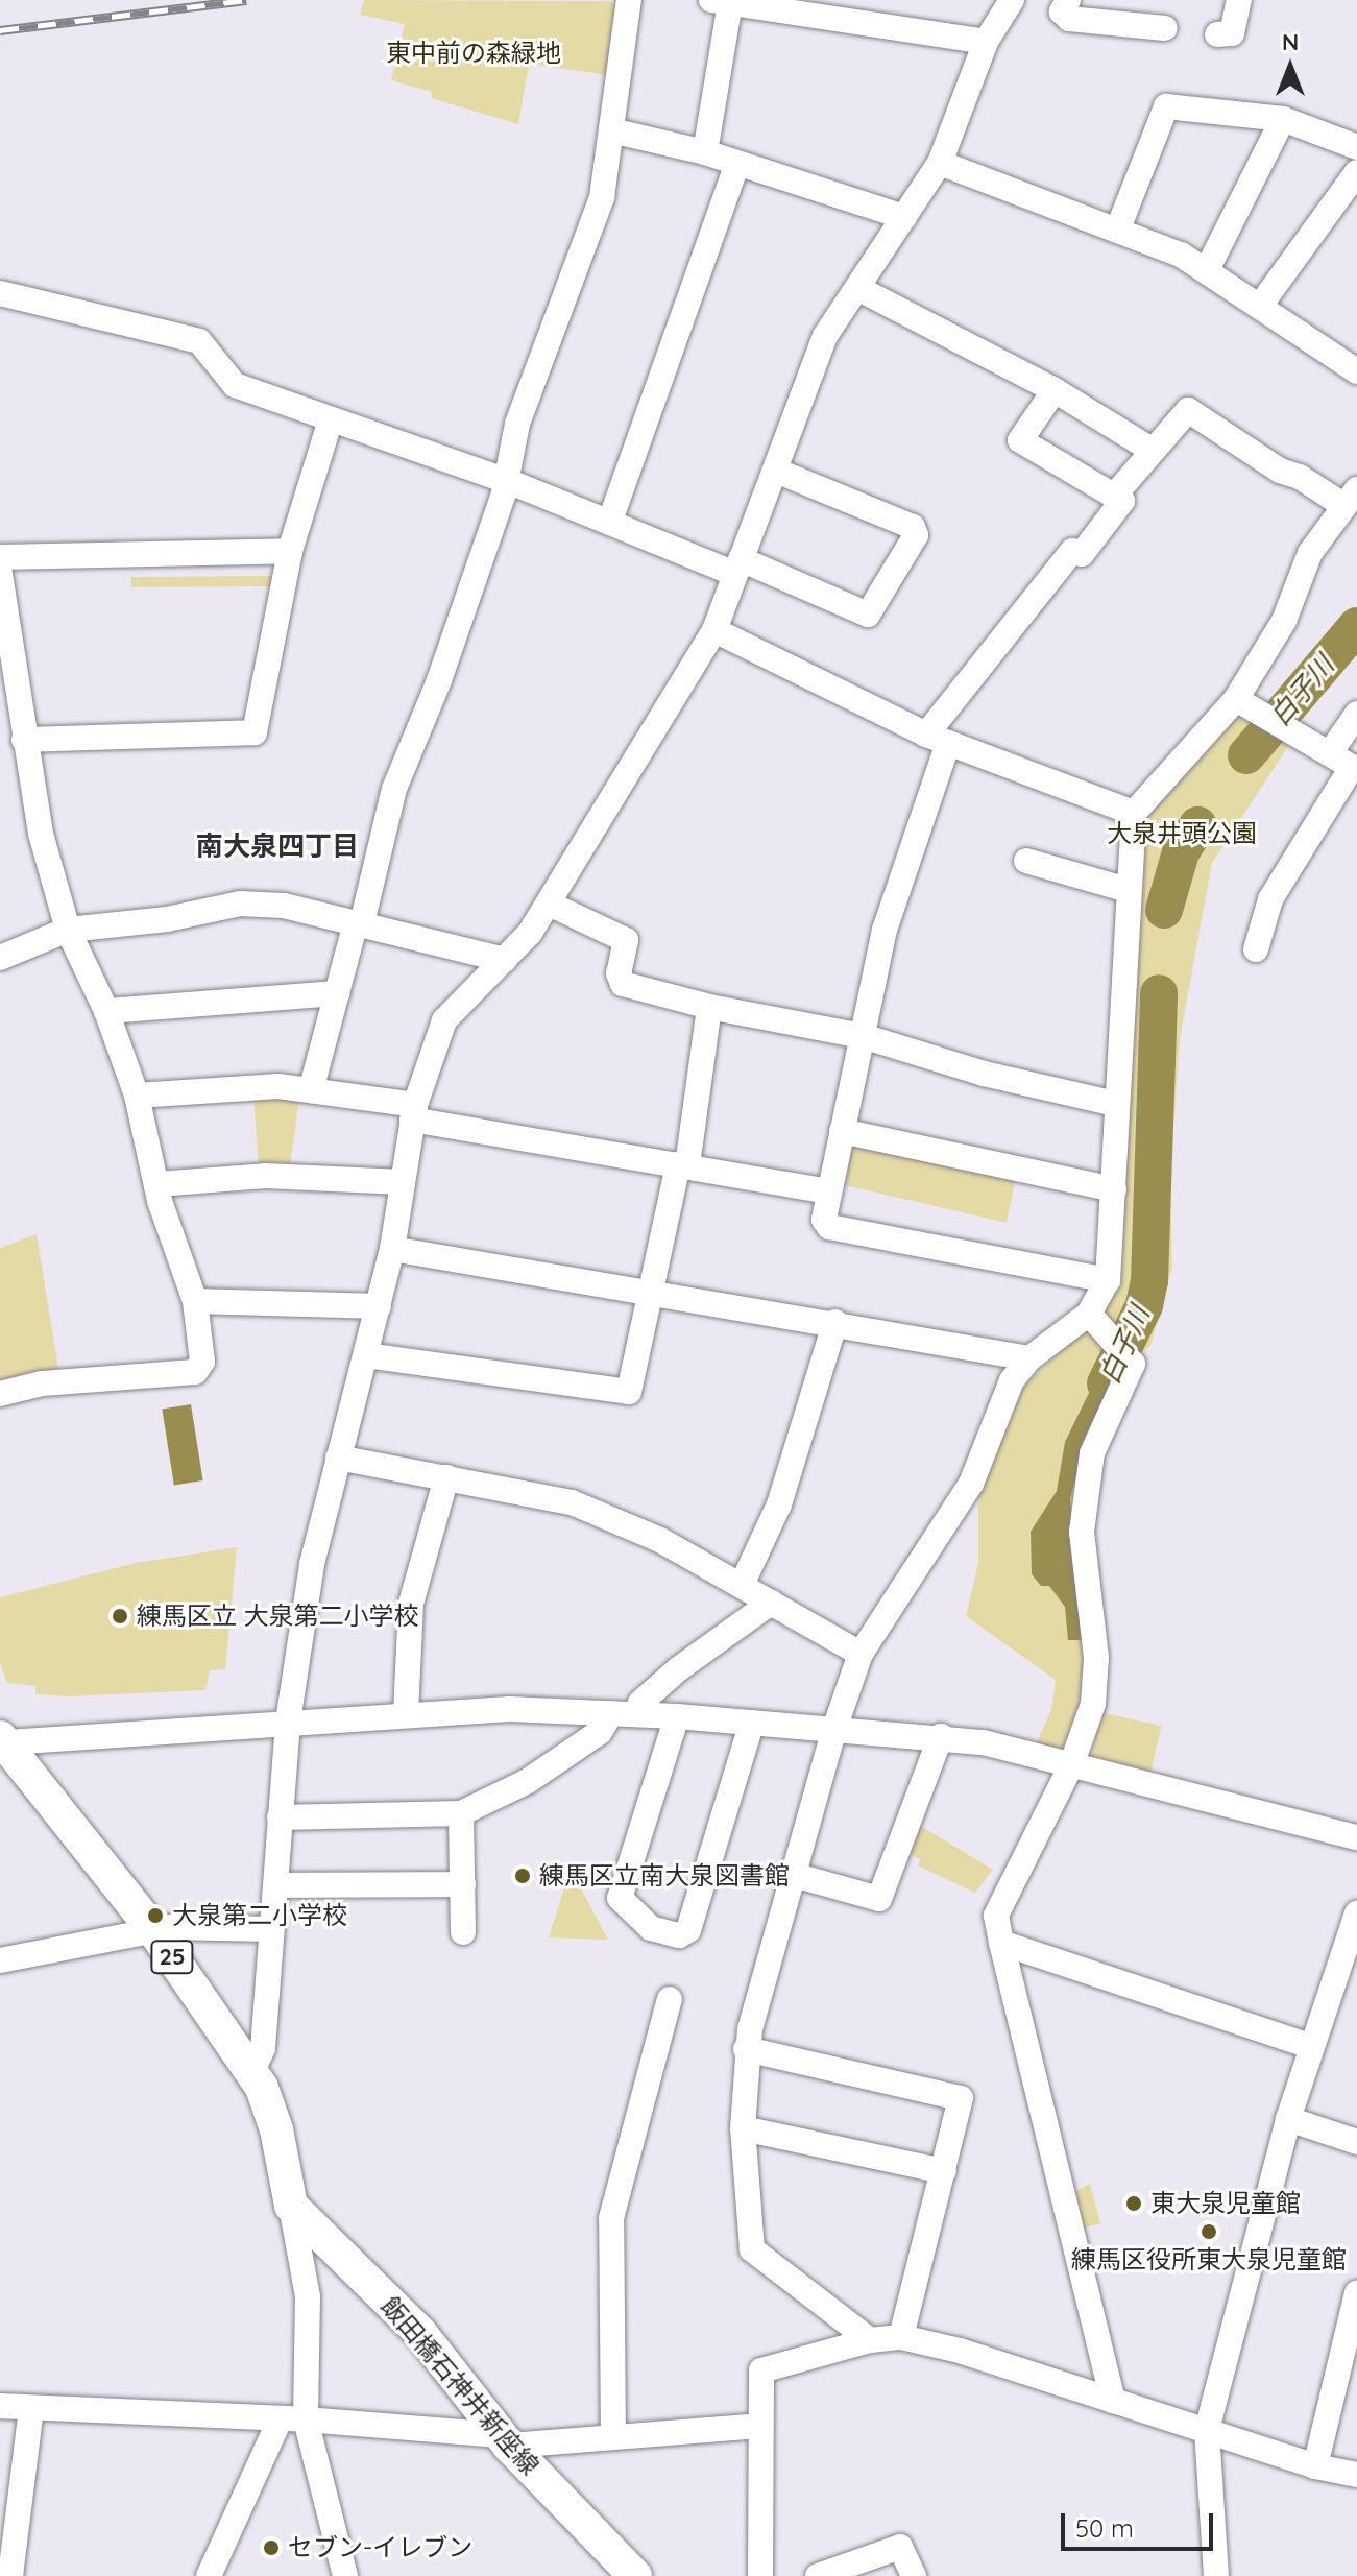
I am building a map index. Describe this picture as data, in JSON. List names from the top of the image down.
{
  "streets": {
    "main road": ["25", "飯田橋石神井新座線"]
  },
  "crossings": [
    ["25", "飯田橋石神井新座線"]
  ],
  "districts": ["南大泉四丁目"],
  "water": ["白子川"],
  "parks": ["東中前の森緑地", "大泉井頭公園"],
  "places": [
    "練馬区立 大泉第二小学校",
    "練馬区立南大泉図書館",
    "大泉第二小学校",
    "東大泉児童館",
    "練馬区役所東大泉児童館",
    "セブン-イレブン"
  ],
  "scale_bar": "50 m",
  "north": "top"
}
